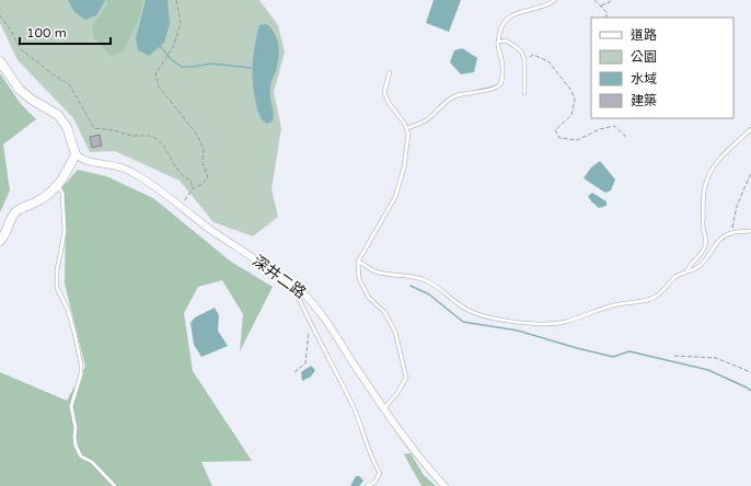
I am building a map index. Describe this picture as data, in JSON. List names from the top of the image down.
{
  "streets": {
    "street": ["深井二路"]
  },
  "legend": [
    "道路",
    "公園",
    "水域",
    "建築"
  ],
  "scale_bar": "100 m"
}
